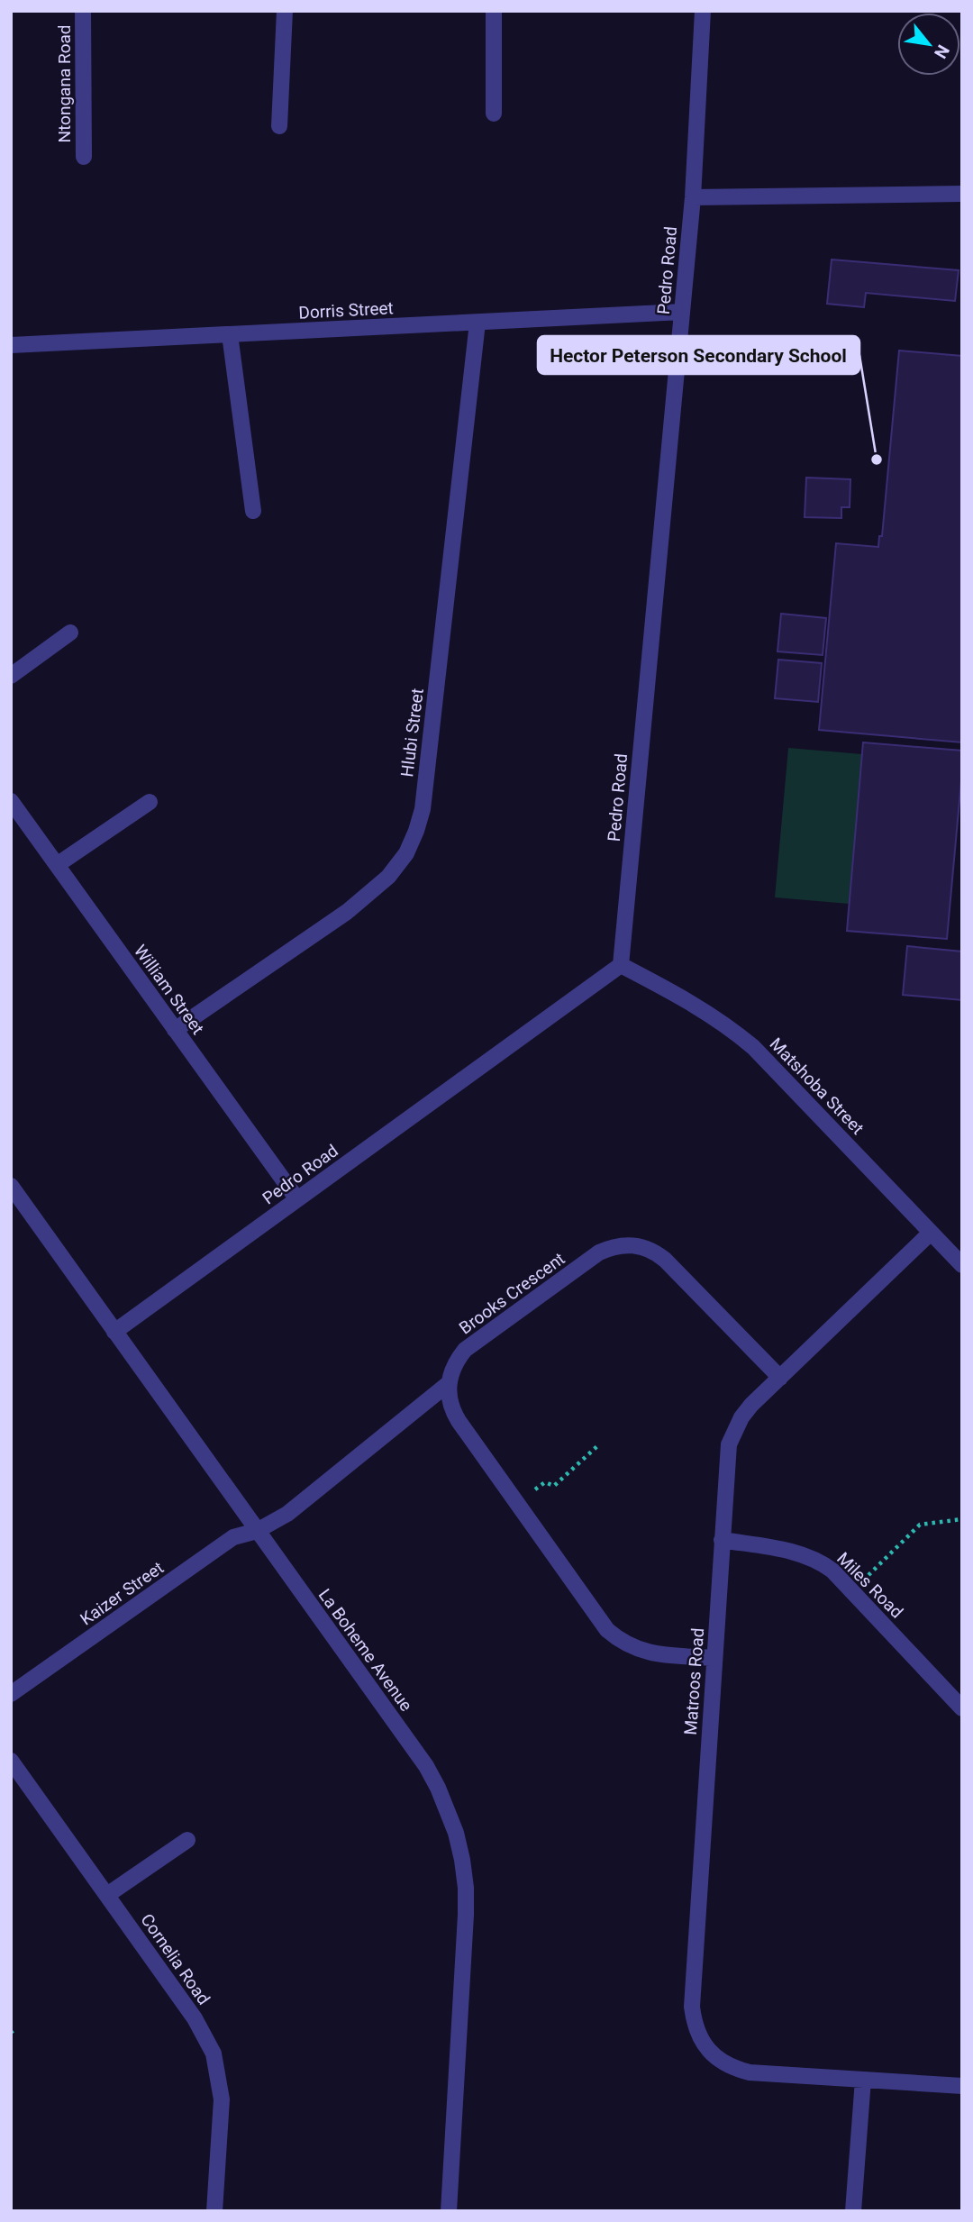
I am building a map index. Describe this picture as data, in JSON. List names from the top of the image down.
{
  "streets": {
    "street": [
      "Ntongana Road",
      "Pedro Road",
      "Dorris Street",
      "Hlubi Street",
      "William Street",
      "Matshoba Street",
      "Brooks Crescent",
      "Miles Road",
      "Kaizer Street",
      "La Boheme Avenue",
      "Matroos Road",
      "Cornelia Road"
    ]
  },
  "crossings": [
    ["Pedro Road", "Dorris Street"],
    ["Pedro Road", "William Street"],
    ["Pedro Road", "Matshoba Street"],
    ["Pedro Road", "La Boheme Avenue"],
    ["Dorris Street", "Hlubi Street"],
    ["Hlubi Street", "William Street"],
    ["Matshoba Street", "Matroos Road"],
    ["Brooks Crescent", "Kaizer Street"],
    ["Brooks Crescent", "Matroos Road"],
    ["Miles Road", "Matroos Road"],
    ["Kaizer Street", "La Boheme Avenue"]
  ],
  "places": ["Hector Peterson Secondary School"],
  "north": "bottom right"
}
